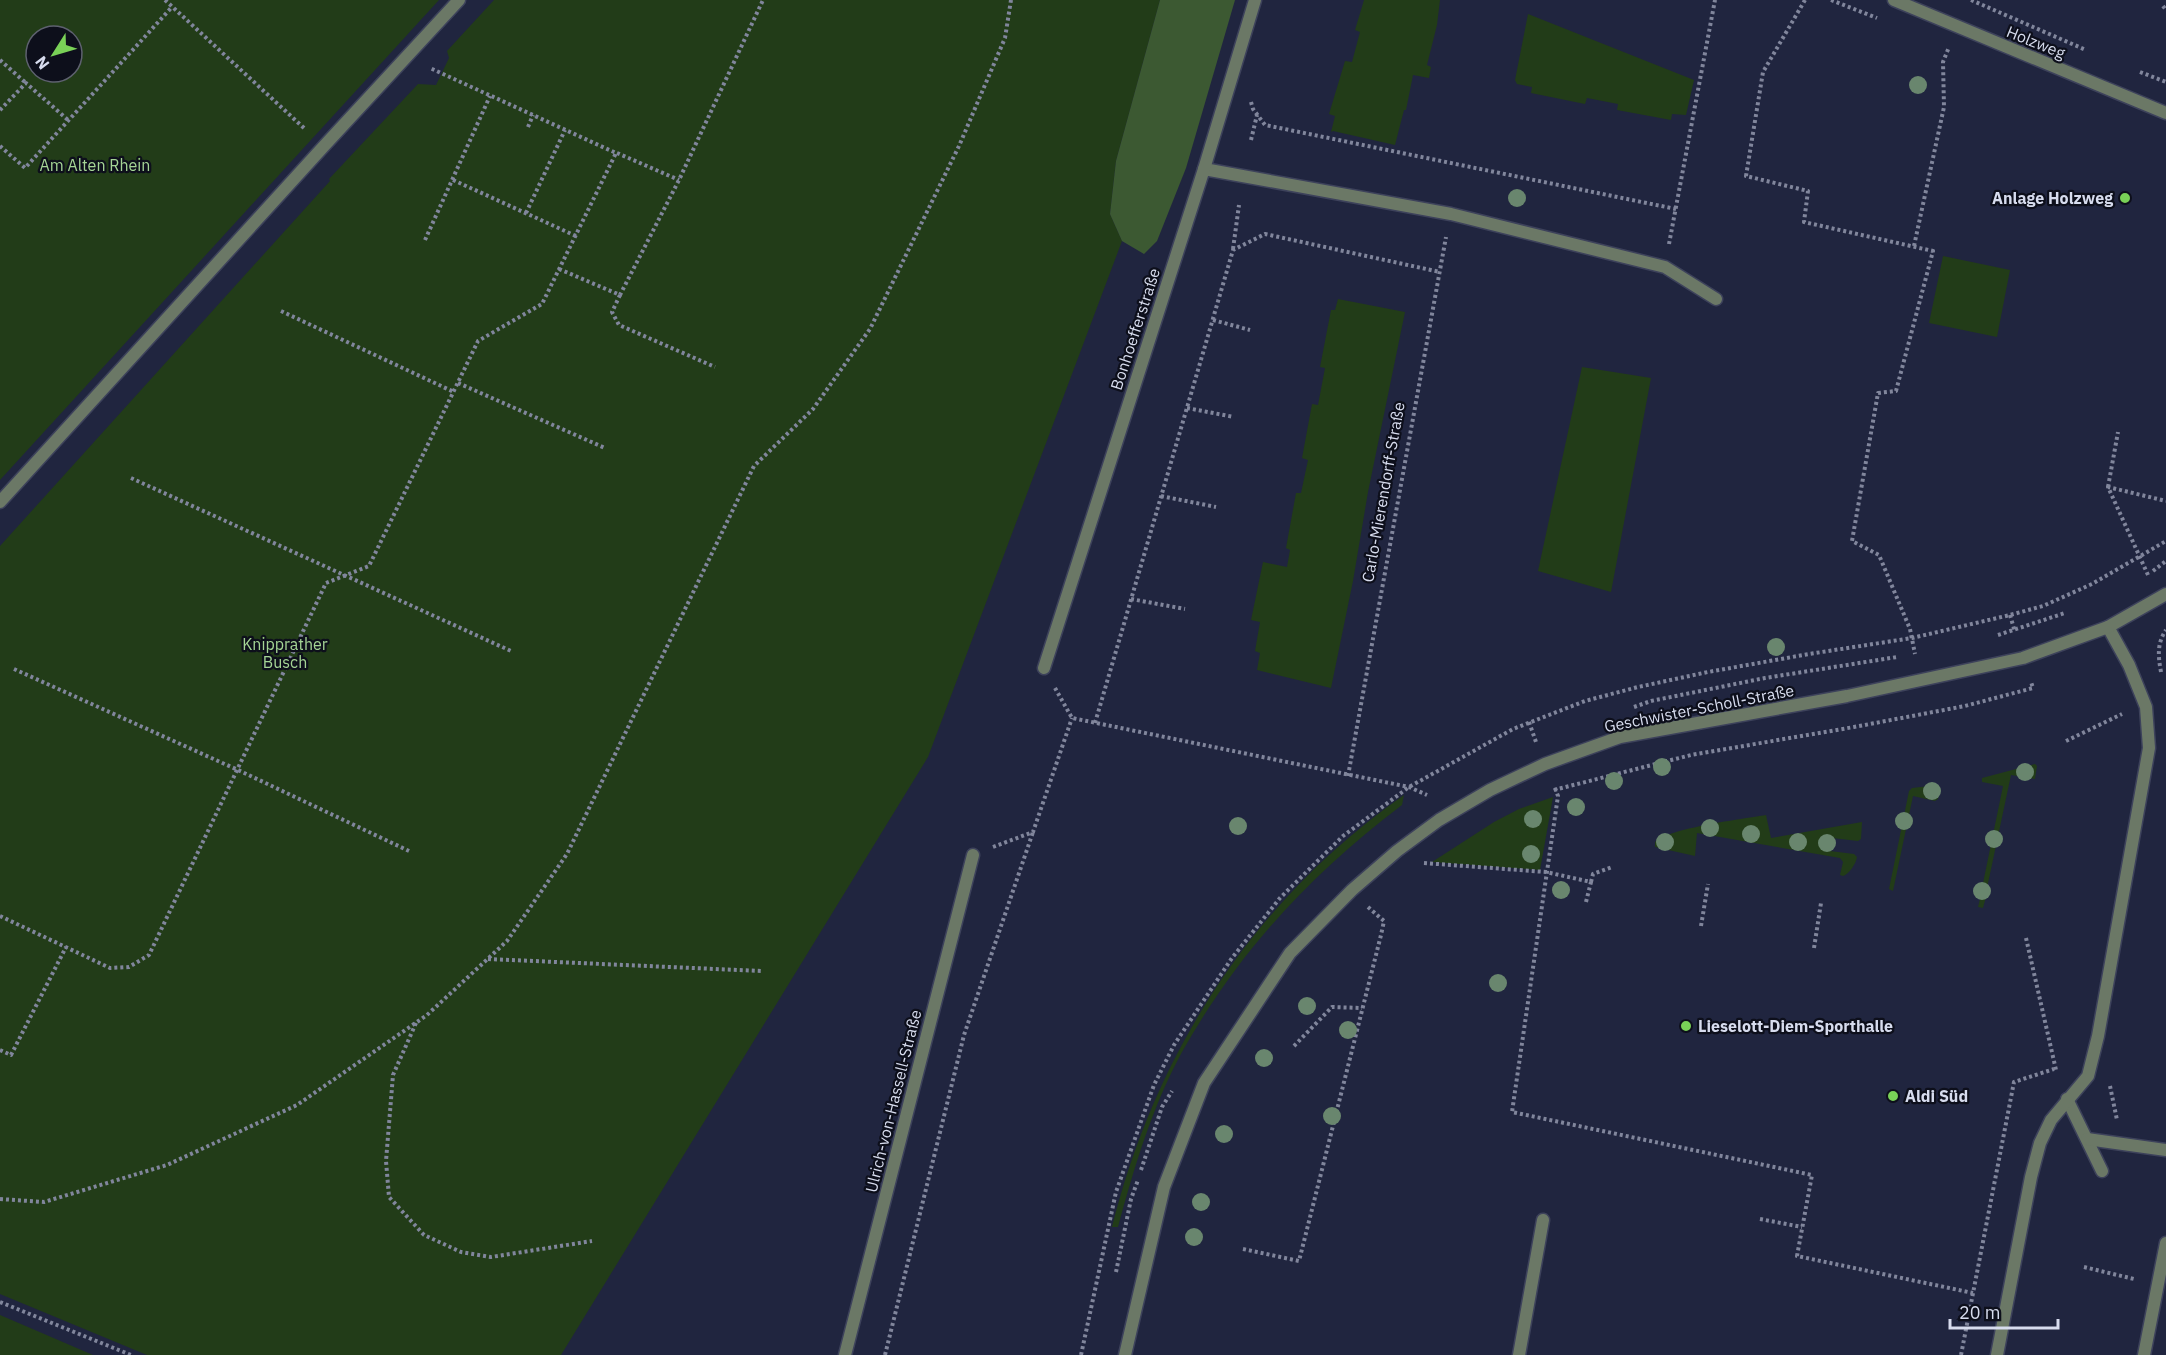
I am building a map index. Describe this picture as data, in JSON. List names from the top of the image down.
{
  "streets": {
    "street": [
      "Holzweg",
      "Bonhoefferstraße",
      "Geschwister-Scholl-Straße",
      "Ulrich-von-Hassell-Straße"
    ],
    "path": ["Carlo-Mierendorff-Straße"]
  },
  "parks": ["Am Alten Rhein", "Knipprather Busch"],
  "places": ["Anlage Holzweg", "Lieselott-Diem-Sporthalle", "Aldi Süd"],
  "scale_bar": "20 m",
  "north": "bottom left"
}
